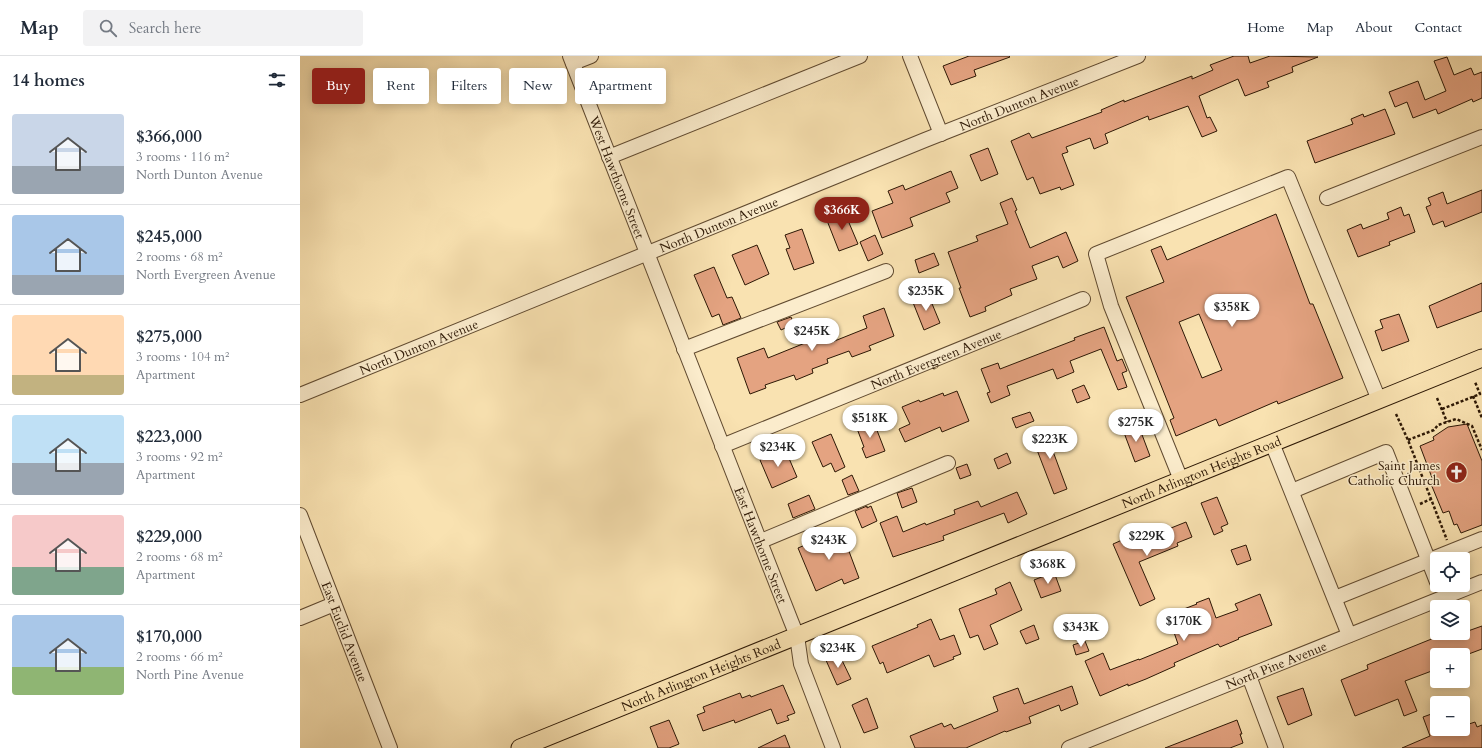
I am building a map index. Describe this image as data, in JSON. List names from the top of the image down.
{
  "streets": {
    "main road": ["North Arlington Heights Road"],
    "street": [
      "North Dunton Avenue",
      "West Hawthorne Street",
      "North Evergreen Avenue",
      "East Hawthorne Street",
      "East Euclid Avenue",
      "North Pine Avenue"
    ]
  },
  "crossings": [
    ["North Dunton Avenue", "West Hawthorne Street"],
    ["North Dunton Avenue", "East Hawthorne Street"],
    ["West Hawthorne Street", "East Hawthorne Street"],
    ["North Evergreen Avenue", "East Hawthorne Street"],
    ["North Arlington Heights Road", "East Hawthorne Street"]
  ],
  "places": {
    "church": ["Saint James Catholic Church"]
  },
  "page": {
    "header": "Map",
    "search": "Search here",
    "nav": [
      "Home",
      "Map",
      "About",
      "Contact"
    ],
    "heading": "14 homes",
    "chip": [
      "Buy",
      "Rent",
      "Filters",
      "New",
      "Apartment"
    ],
    "list": [
      {
        "name": "$366,000",
        "note": "3 rooms · 116 m² · North Dunton Avenue"
      },
      {
        "name": "$245,000",
        "note": "2 rooms · 68 m² · North Evergreen Avenue"
      },
      {
        "name": "$275,000",
        "note": "3 rooms · 104 m² · Apartment"
      },
      {
        "name": "$223,000",
        "note": "3 rooms · 92 m² · Apartment"
      },
      {
        "name": "$229,000",
        "note": "2 rooms · 68 m² · Apartment"
      },
      {
        "name": "$170,000",
        "note": "2 rooms · 66 m² · North Pine Avenue"
      }
    ],
    "price": [
      "$366K",
      "$235K",
      "$358K",
      "$245K",
      "$518K",
      "$275K",
      "$223K",
      "$234K",
      "$229K",
      "$243K",
      "$368K",
      "$170K",
      "$343K",
      "$234K"
    ],
    "map_buttons": ["+", "−"]
  }
}
